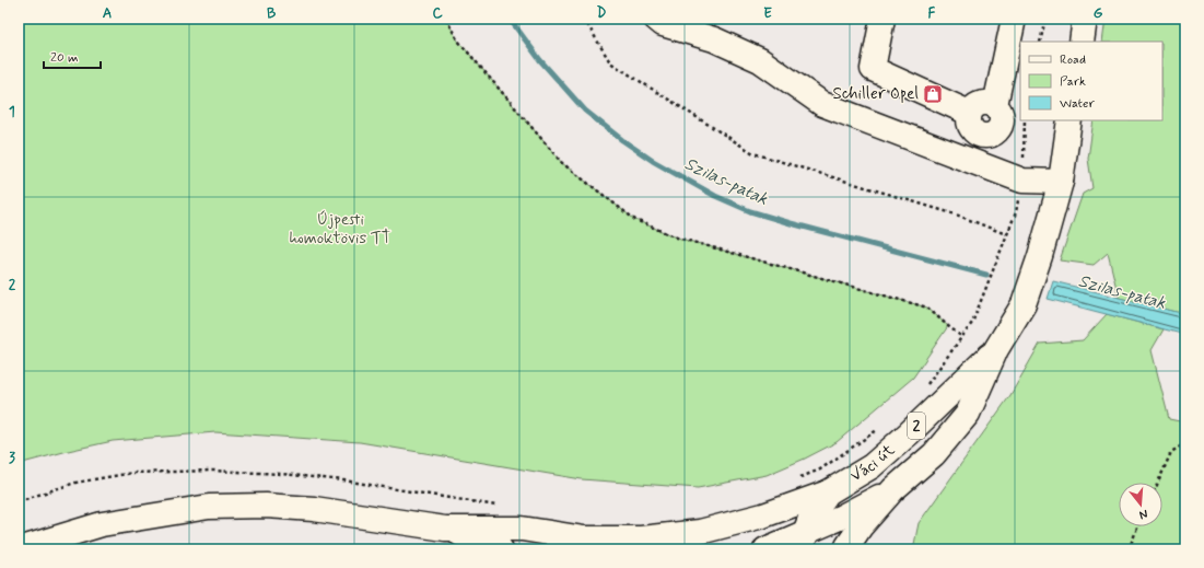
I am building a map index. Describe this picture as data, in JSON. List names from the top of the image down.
{
  "streets": {
    "main road": ["2", "Váci út"]
  },
  "water": ["Szilas-patak"],
  "parks": ["Újpesti homoktövis TT"],
  "places": {
    "shop": ["Schiller Opel"]
  },
  "legend": ["Road", "Park", "Water"],
  "scale_bar": "20 m",
  "north": "bottom",
  "grid": {
    "columns": [
      "A",
      "B",
      "C",
      "D",
      "E",
      "F",
      "G"
    ],
    "rows": ["1", "2", "3"]
  }
}
